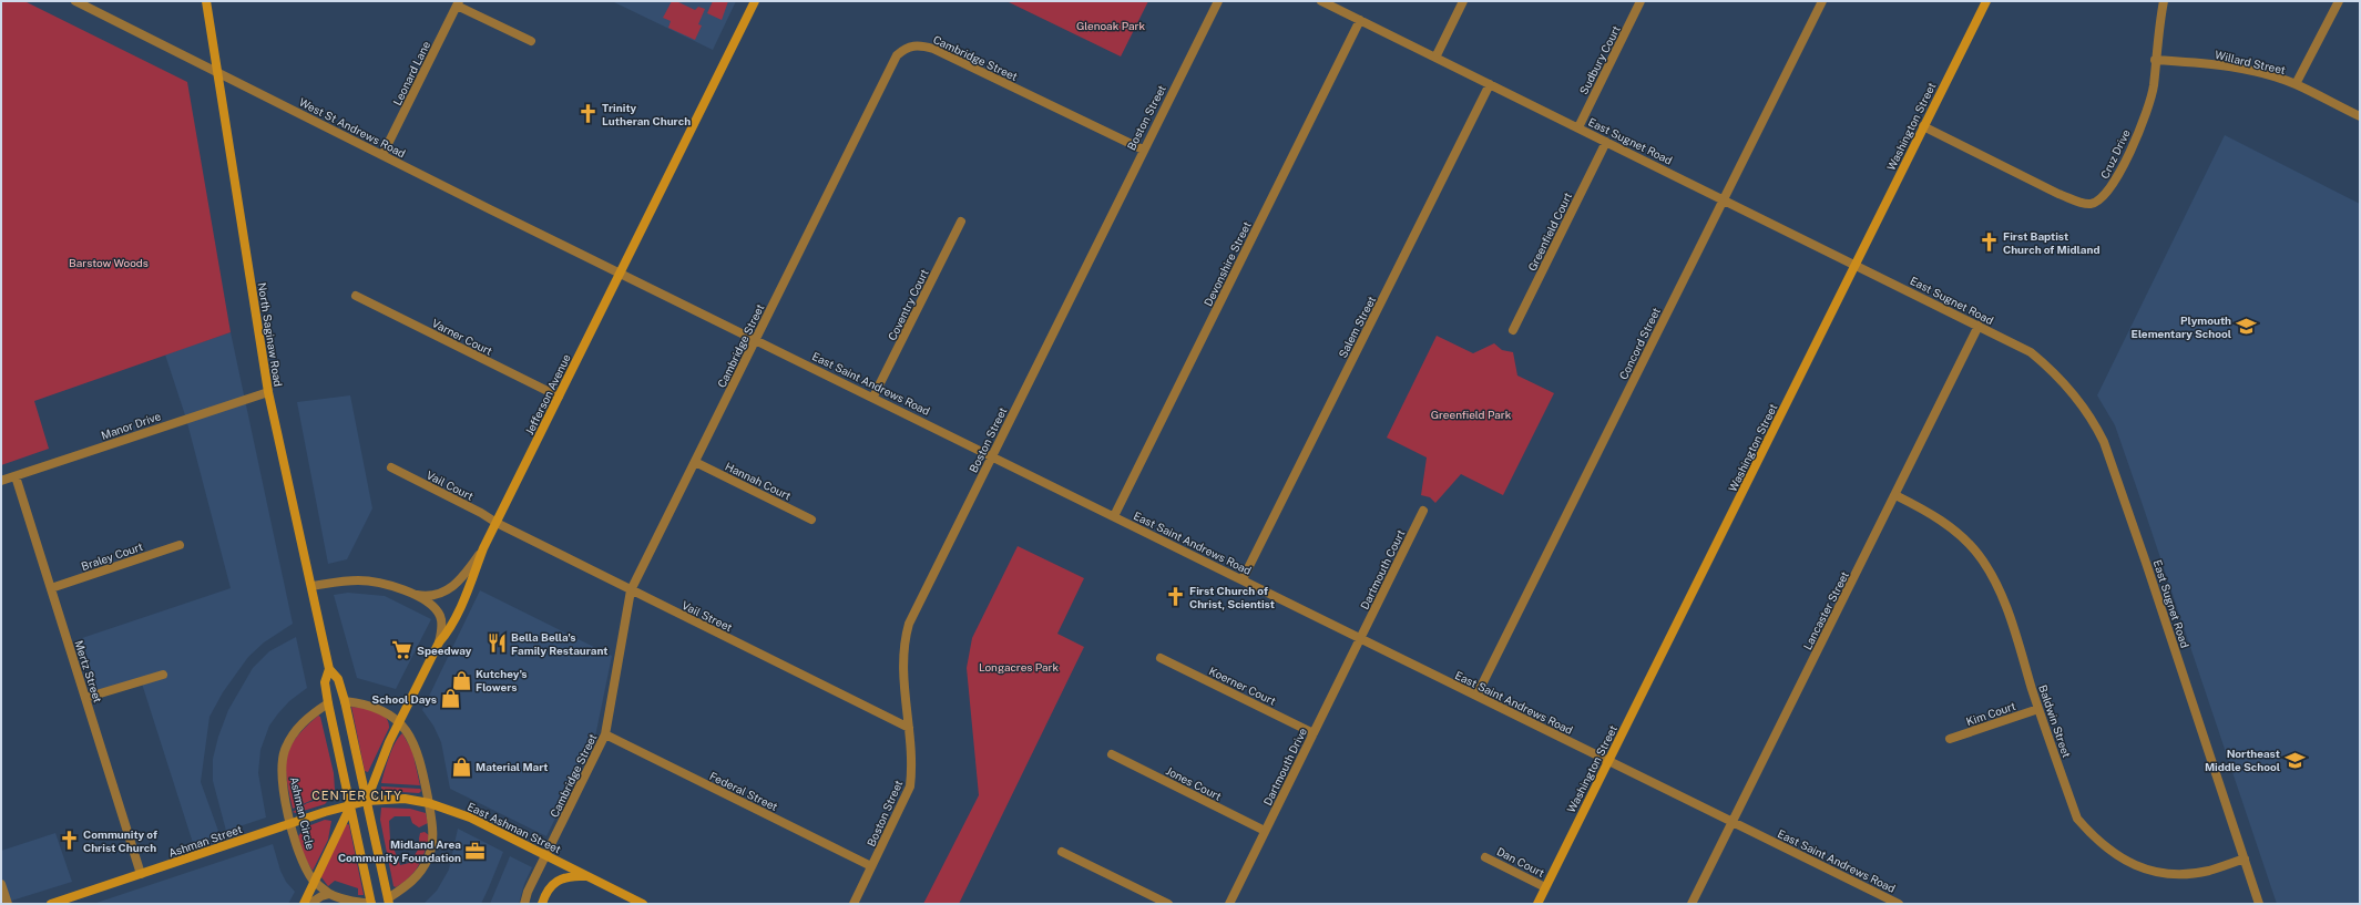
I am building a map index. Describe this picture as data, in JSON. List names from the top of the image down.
{
  "streets": {
    "street": [
      "Cambridge Street",
      "Sudbury Court",
      "Willard Street",
      "Leonard Lane",
      "Boston Street",
      "Washington Street",
      "West St Andrews Road",
      "East Sugnet Road",
      "Cruz Drive",
      "Greenfield Court",
      "Devonshire Street",
      "Coventry Court",
      "Salem Street",
      "North Saginaw Road",
      "Varner Court",
      "Concord Street",
      "East Saint Andrews Road",
      "Jefferson Avenue",
      "Manor Drive",
      "Hannah Court",
      "Vail Court",
      "Braley Court",
      "Dartmouth Court",
      "Lancaster Street",
      "Vail Street",
      "Mertz Street",
      "Koerner Court",
      "Kim Court",
      "Baldwin Street",
      "Dartmouth Drive",
      "Jones Court",
      "Federal Street",
      "Ashman Circle",
      "East Ashman Street",
      "Ashman Street",
      "Dan Court"
    ]
  },
  "crossings": [
    ["Cambridge Street", "Boston Street"],
    ["Cambridge Street", "East Saint Andrews Road"],
    ["Cambridge Street", "Hannah Court"],
    ["Cambridge Street", "Vail Street"],
    ["Cambridge Street", "Federal Street"],
    ["Cambridge Street", "East Ashman Street"],
    ["Sudbury Court", "East Sugnet Road"],
    ["Willard Street", "Cruz Drive"],
    ["Leonard Lane", "West St Andrews Road"],
    ["Boston Street", "East Saint Andrews Road"],
    ["Boston Street", "Vail Street"],
    ["Boston Street", "Federal Street"],
    ["Washington Street", "East Sugnet Road"],
    ["Washington Street", "Cruz Drive"],
    ["Washington Street", "East Saint Andrews Road"],
    ["Washington Street", "Dan Court"],
    ["West St Andrews Road", "North Saginaw Road"],
    ["West St Andrews Road", "East Saint Andrews Road"],
    ["West St Andrews Road", "Jefferson Avenue"],
    ["East Sugnet Road", "Greenfield Court"],
    ["East Sugnet Road", "Devonshire Street"],
    ["East Sugnet Road", "Salem Street"],
    ["East Sugnet Road", "Concord Street"],
    ["East Sugnet Road", "Lancaster Street"],
    ["East Sugnet Road", "Baldwin Street"],
    ["Devonshire Street", "East Saint Andrews Road"],
    ["Coventry Court", "East Saint Andrews Road"],
    ["Salem Street", "East Saint Andrews Road"],
    ["North Saginaw Road", "Jefferson Avenue"],
    ["North Saginaw Road", "Manor Drive"],
    ["North Saginaw Road", "Ashman Circle"],
    ["North Saginaw Road", "East Ashman Street"],
    ["North Saginaw Road", "Ashman Street"],
    ["Varner Court", "Jefferson Avenue"],
    ["Concord Street", "East Saint Andrews Road"],
    ["East Saint Andrews Road", "Jefferson Avenue"],
    ["East Saint Andrews Road", "Dartmouth Court"],
    ["East Saint Andrews Road", "Lancaster Street"],
    ["East Saint Andrews Road", "Dartmouth Drive"],
    ["Jefferson Avenue", "Vail Court"],
    ["Jefferson Avenue", "Vail Street"],
    ["Jefferson Avenue", "East Ashman Street"],
    ["Jefferson Avenue", "Ashman Street"],
    ["Manor Drive", "Mertz Street"],
    ["Vail Court", "Vail Street"],
    ["Braley Court", "Mertz Street"],
    ["Dartmouth Court", "Dartmouth Drive"],
    ["Lancaster Street", "Baldwin Street"],
    ["Mertz Street", "Ashman Street"],
    ["Koerner Court", "Dartmouth Drive"],
    ["Kim Court", "Baldwin Street"],
    ["Dartmouth Drive", "Jones Court"],
    ["Ashman Circle", "Ashman Street"],
    ["East Ashman Street", "Ashman Street"]
  ],
  "districts": ["CENTER CITY"],
  "parks": [
    "Glenoak Park",
    "Barstow Woods",
    "Greenfield Park",
    "Longacres Park"
  ],
  "places": {
    "church": [
      "Trinity Lutheran Church",
      "First Baptist Church of Midland",
      "First Church of Christ, Scientist",
      "Community of Christ Church"
    ],
    "school or university": ["Plymouth Elementary School", "Northeast Middle School"],
    "restaurant": ["Bella Bella's Family Restaurant"],
    "supermarket": ["Speedway"],
    "shop": ["Kutchey's Flowers", "School Days", "Material Mart"],
    "office": ["Midland Area Community Foundation"]
  }
}
